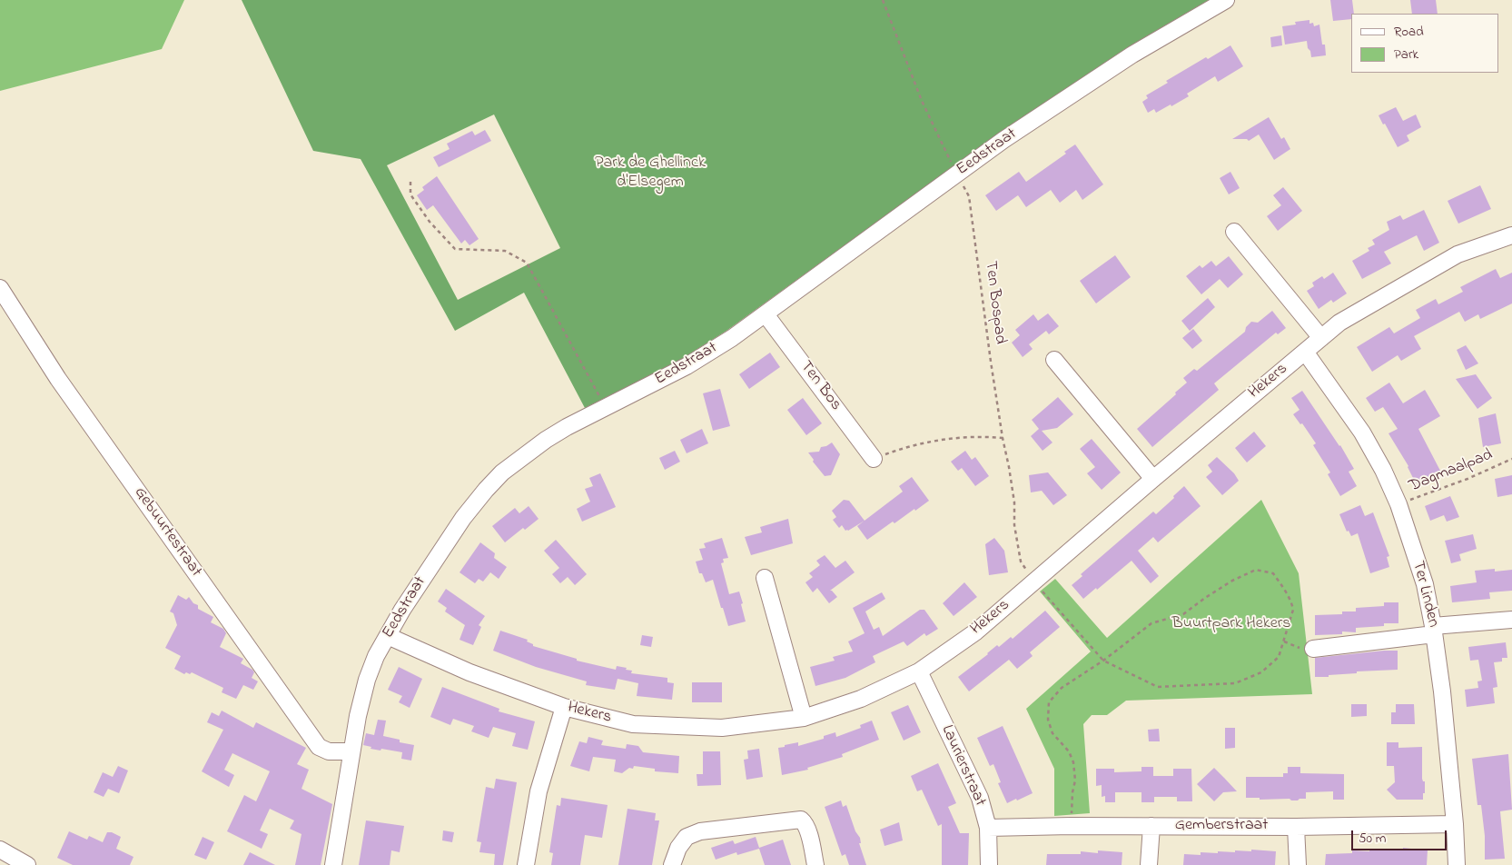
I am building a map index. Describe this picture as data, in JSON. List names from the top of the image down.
{
  "streets": {
    "street": [
      "Eedstraat",
      "Hekers",
      "Ten Bos",
      "Gebuurtestraat",
      "Ter Linden",
      "Laurierstraat",
      "Gemberstraat"
    ],
    "path": ["Ten Bospad", "Dagmaalpad"]
  },
  "crossings": [
    ["Eedstraat", "Ten Bospad"],
    ["Eedstraat", "Hekers"],
    ["Eedstraat", "Ten Bos"],
    ["Eedstraat", "Gebuurtestraat"],
    ["Ten Bospad", "Hekers"],
    ["Hekers", "Ter Linden"],
    ["Hekers", "Laurierstraat"],
    ["Dagmaalpad", "Ter Linden"],
    ["Ter Linden", "Gemberstraat"],
    ["Laurierstraat", "Gemberstraat"]
  ],
  "parks": ["Park de Ghellinck d'Elsegem", "Buurtpark Hekers"],
  "legend": ["Road", "Park"],
  "scale_bar": "50 m"
}
